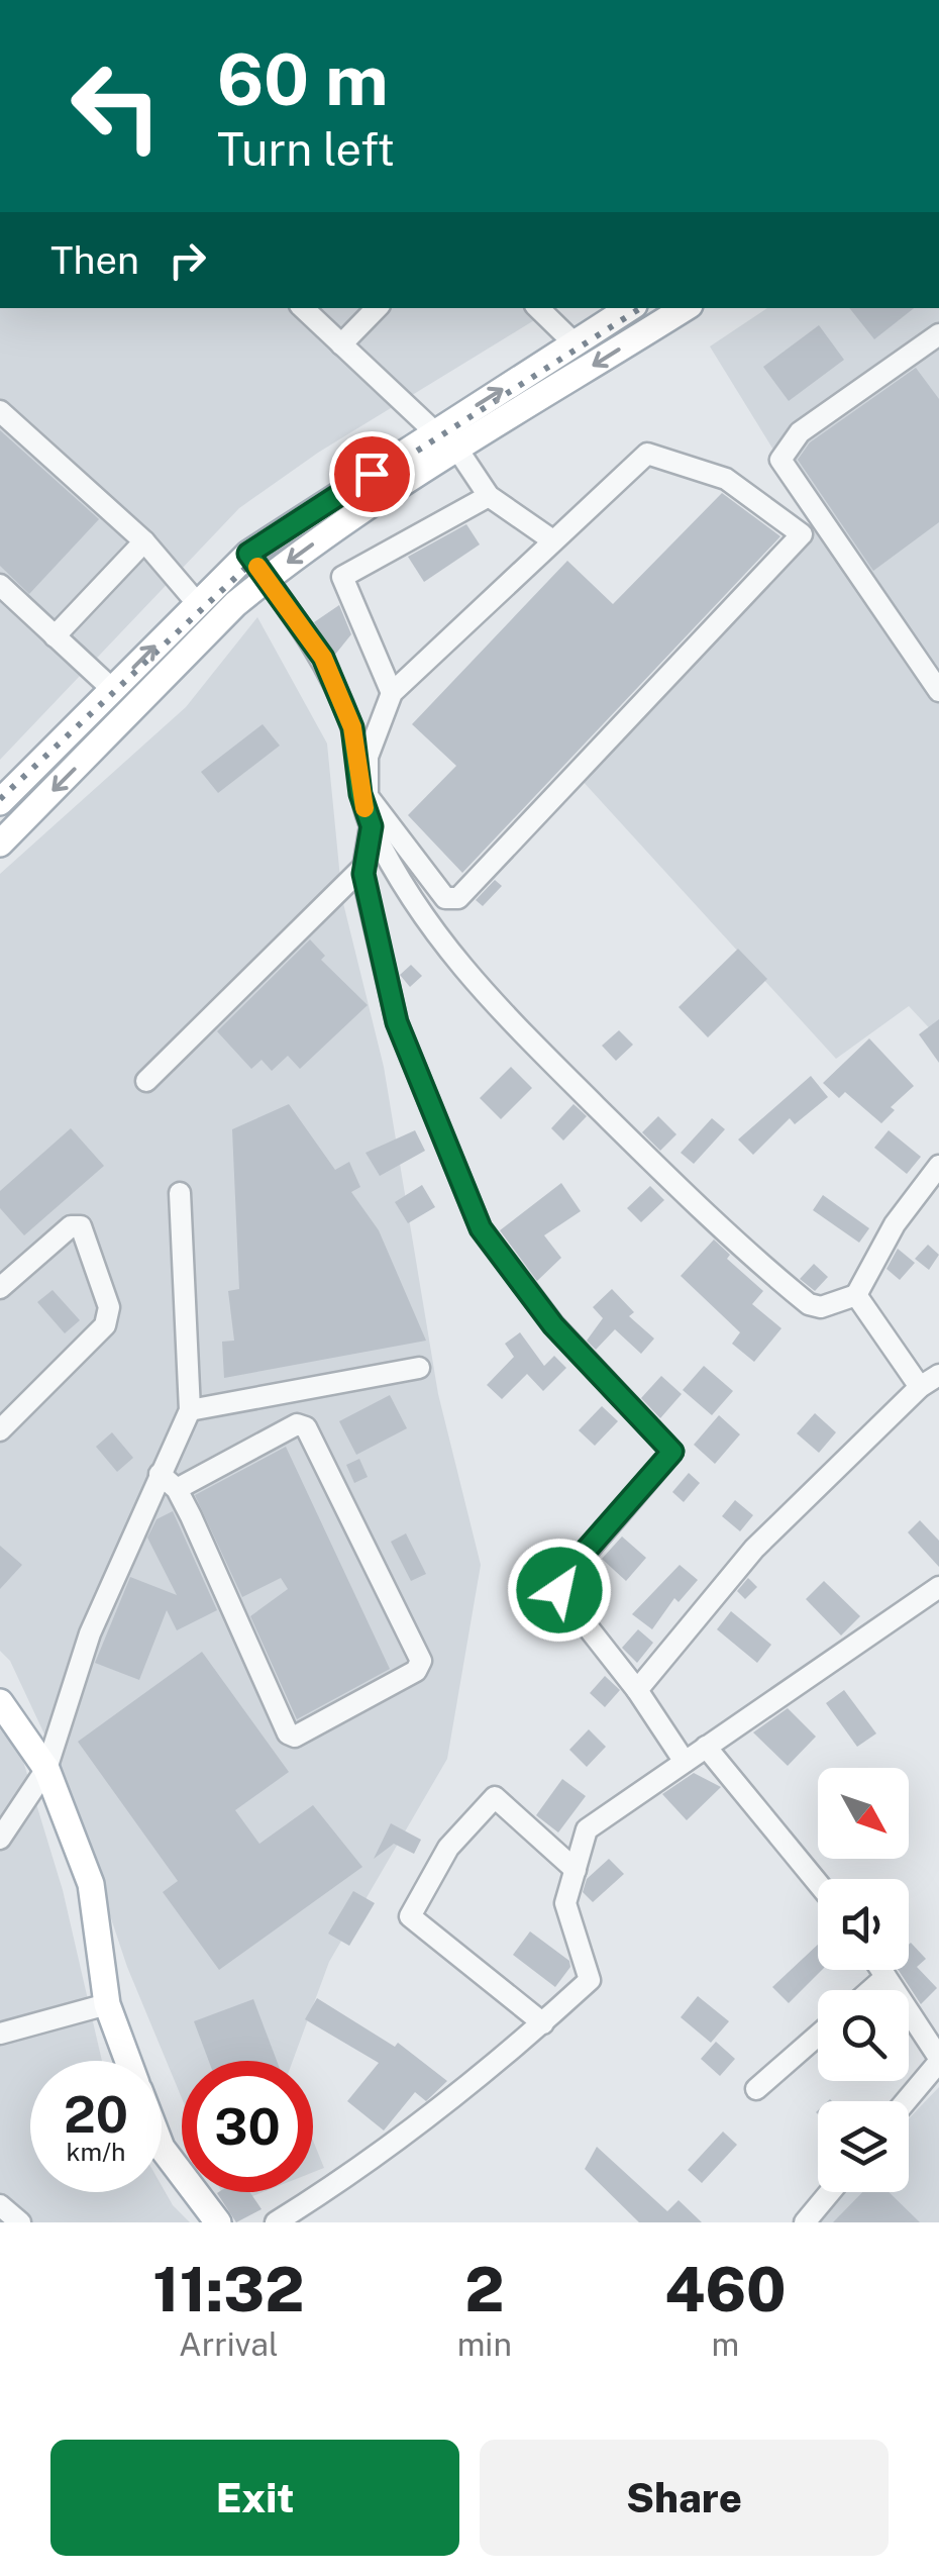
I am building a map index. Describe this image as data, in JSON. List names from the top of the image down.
{
  "north": "bottom right",
  "page": {
    "turn": ["60 m", "Turn left"],
    "then": "Then",
    "speed": "20 km/h",
    "limit": "30",
    "eta": [
      "11:32",
      "Arrival",
      "2",
      "min",
      "460",
      "m"
    ],
    "buttons": ["Exit", "Share"]
  }
}
